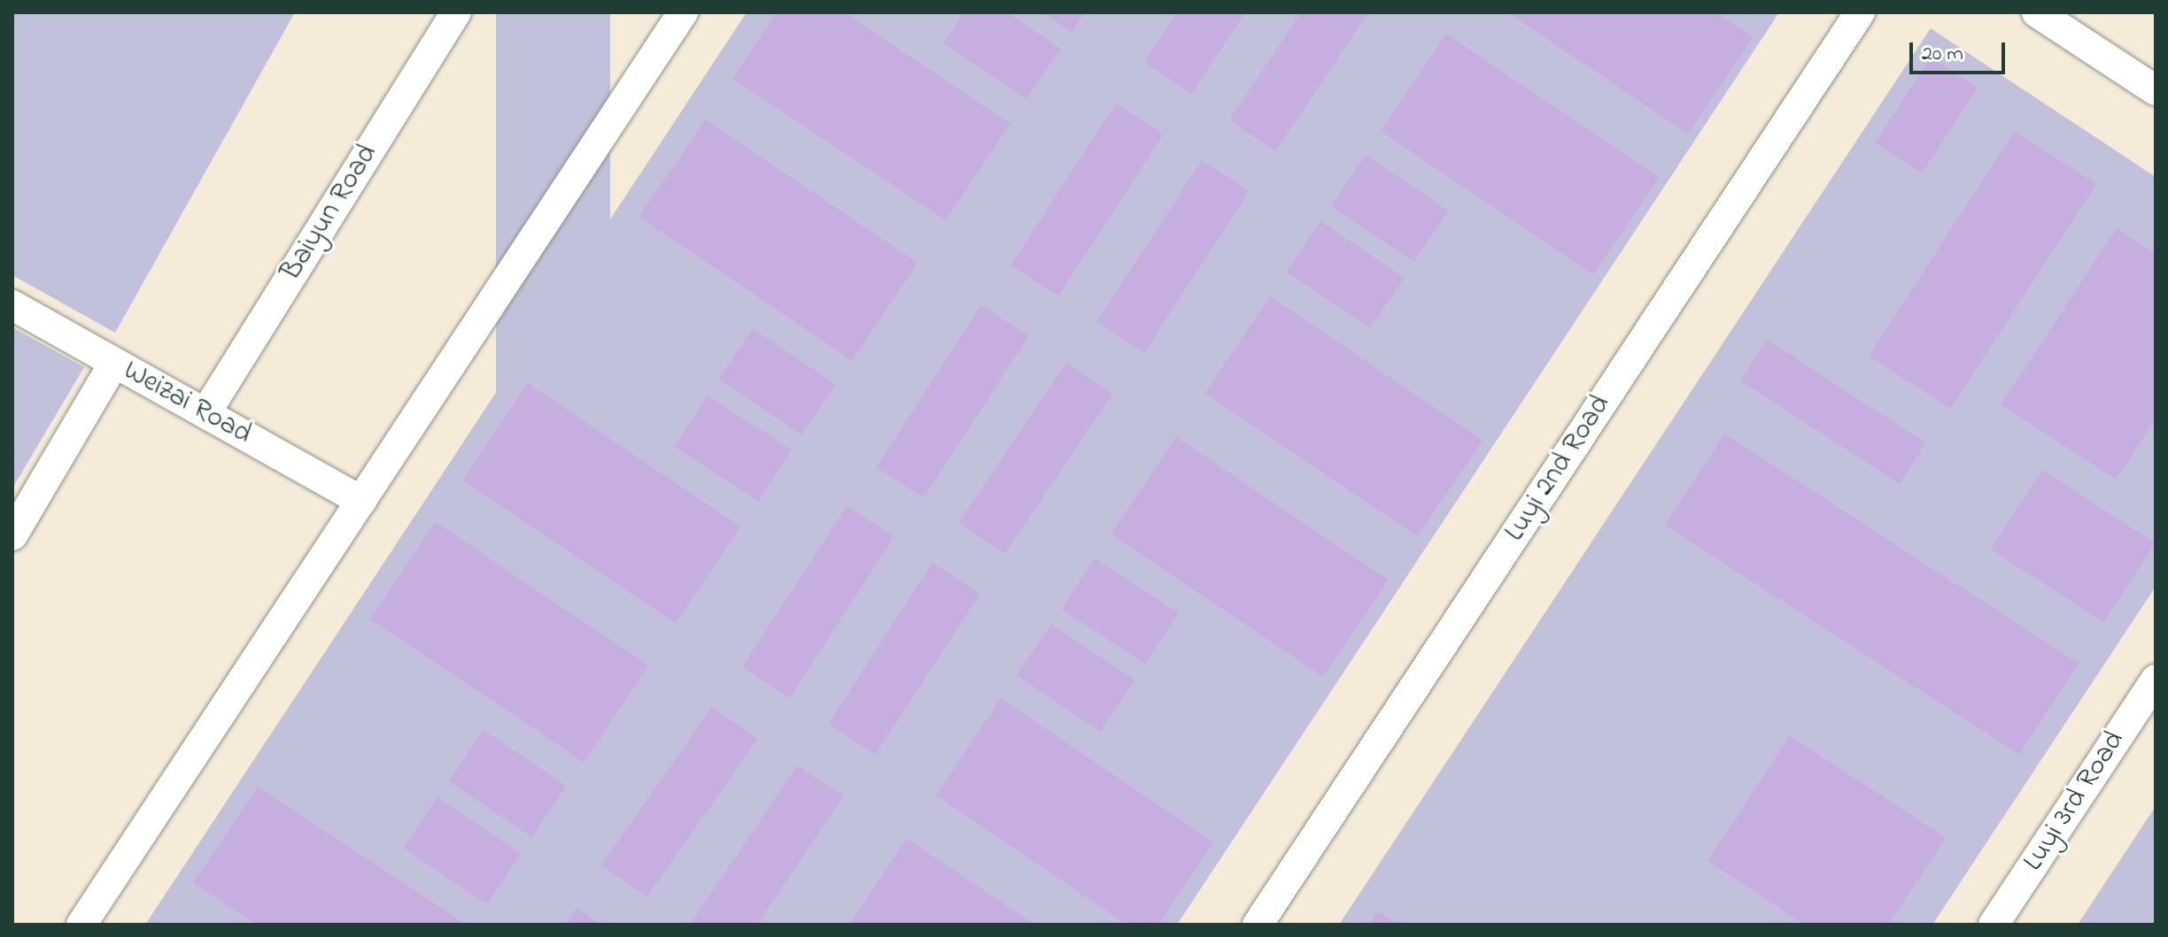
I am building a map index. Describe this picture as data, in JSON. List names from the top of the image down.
{
  "streets": {
    "street": [
      "Baiyun Road",
      "Weizai Road",
      "Luyi 2nd Road",
      "Luyi 3rd Road"
    ]
  },
  "crossings": [
    ["Baiyun Road", "Weizai Road"]
  ],
  "scale_bar": "20 m"
}
